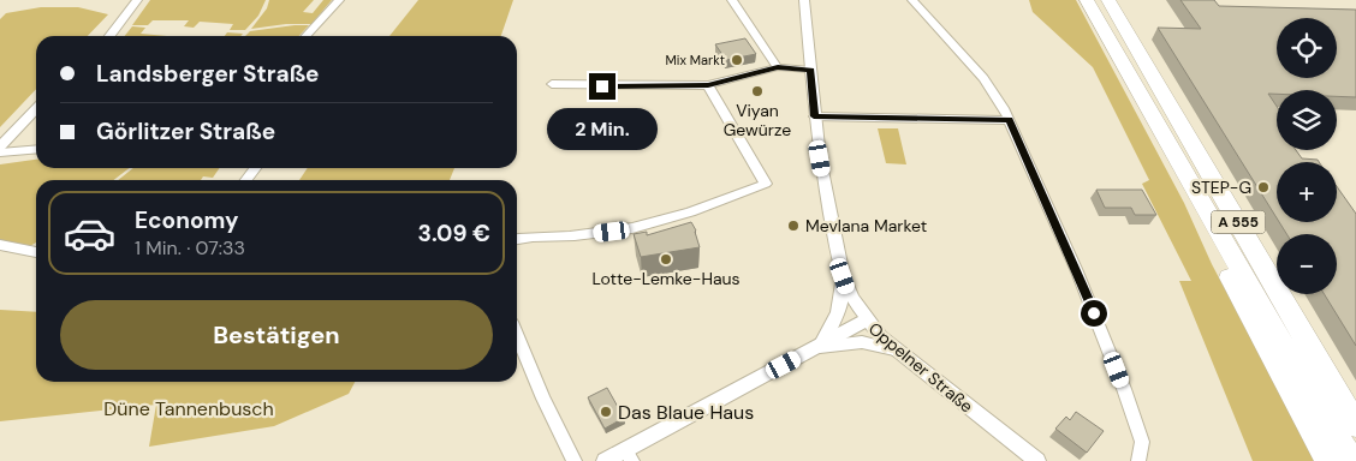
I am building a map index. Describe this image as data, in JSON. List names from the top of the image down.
{
  "streets": {
    "highway": ["A 555"],
    "street": ["Oppelner Straße"]
  },
  "parks": ["Düne Tannenbusch"],
  "places": [
    "Mix Markt",
    "Viyan Gewürze",
    "STEP-G",
    "Mevlana Market",
    "Lotte-Lemke-Haus",
    "Das Blaue Haus"
  ],
  "page": {
    "map_buttons": ["+", "−"],
    "banner": ["Landsberger Straße", "Görlitzer Straße"],
    "bubble": "2 Min.",
    "list": [
      {
        "name": "Economy",
        "note": "1 Min. · 07:33",
        "value": "3.09 €"
      }
    ],
    "buttons": "Bestätigen"
  }
}
